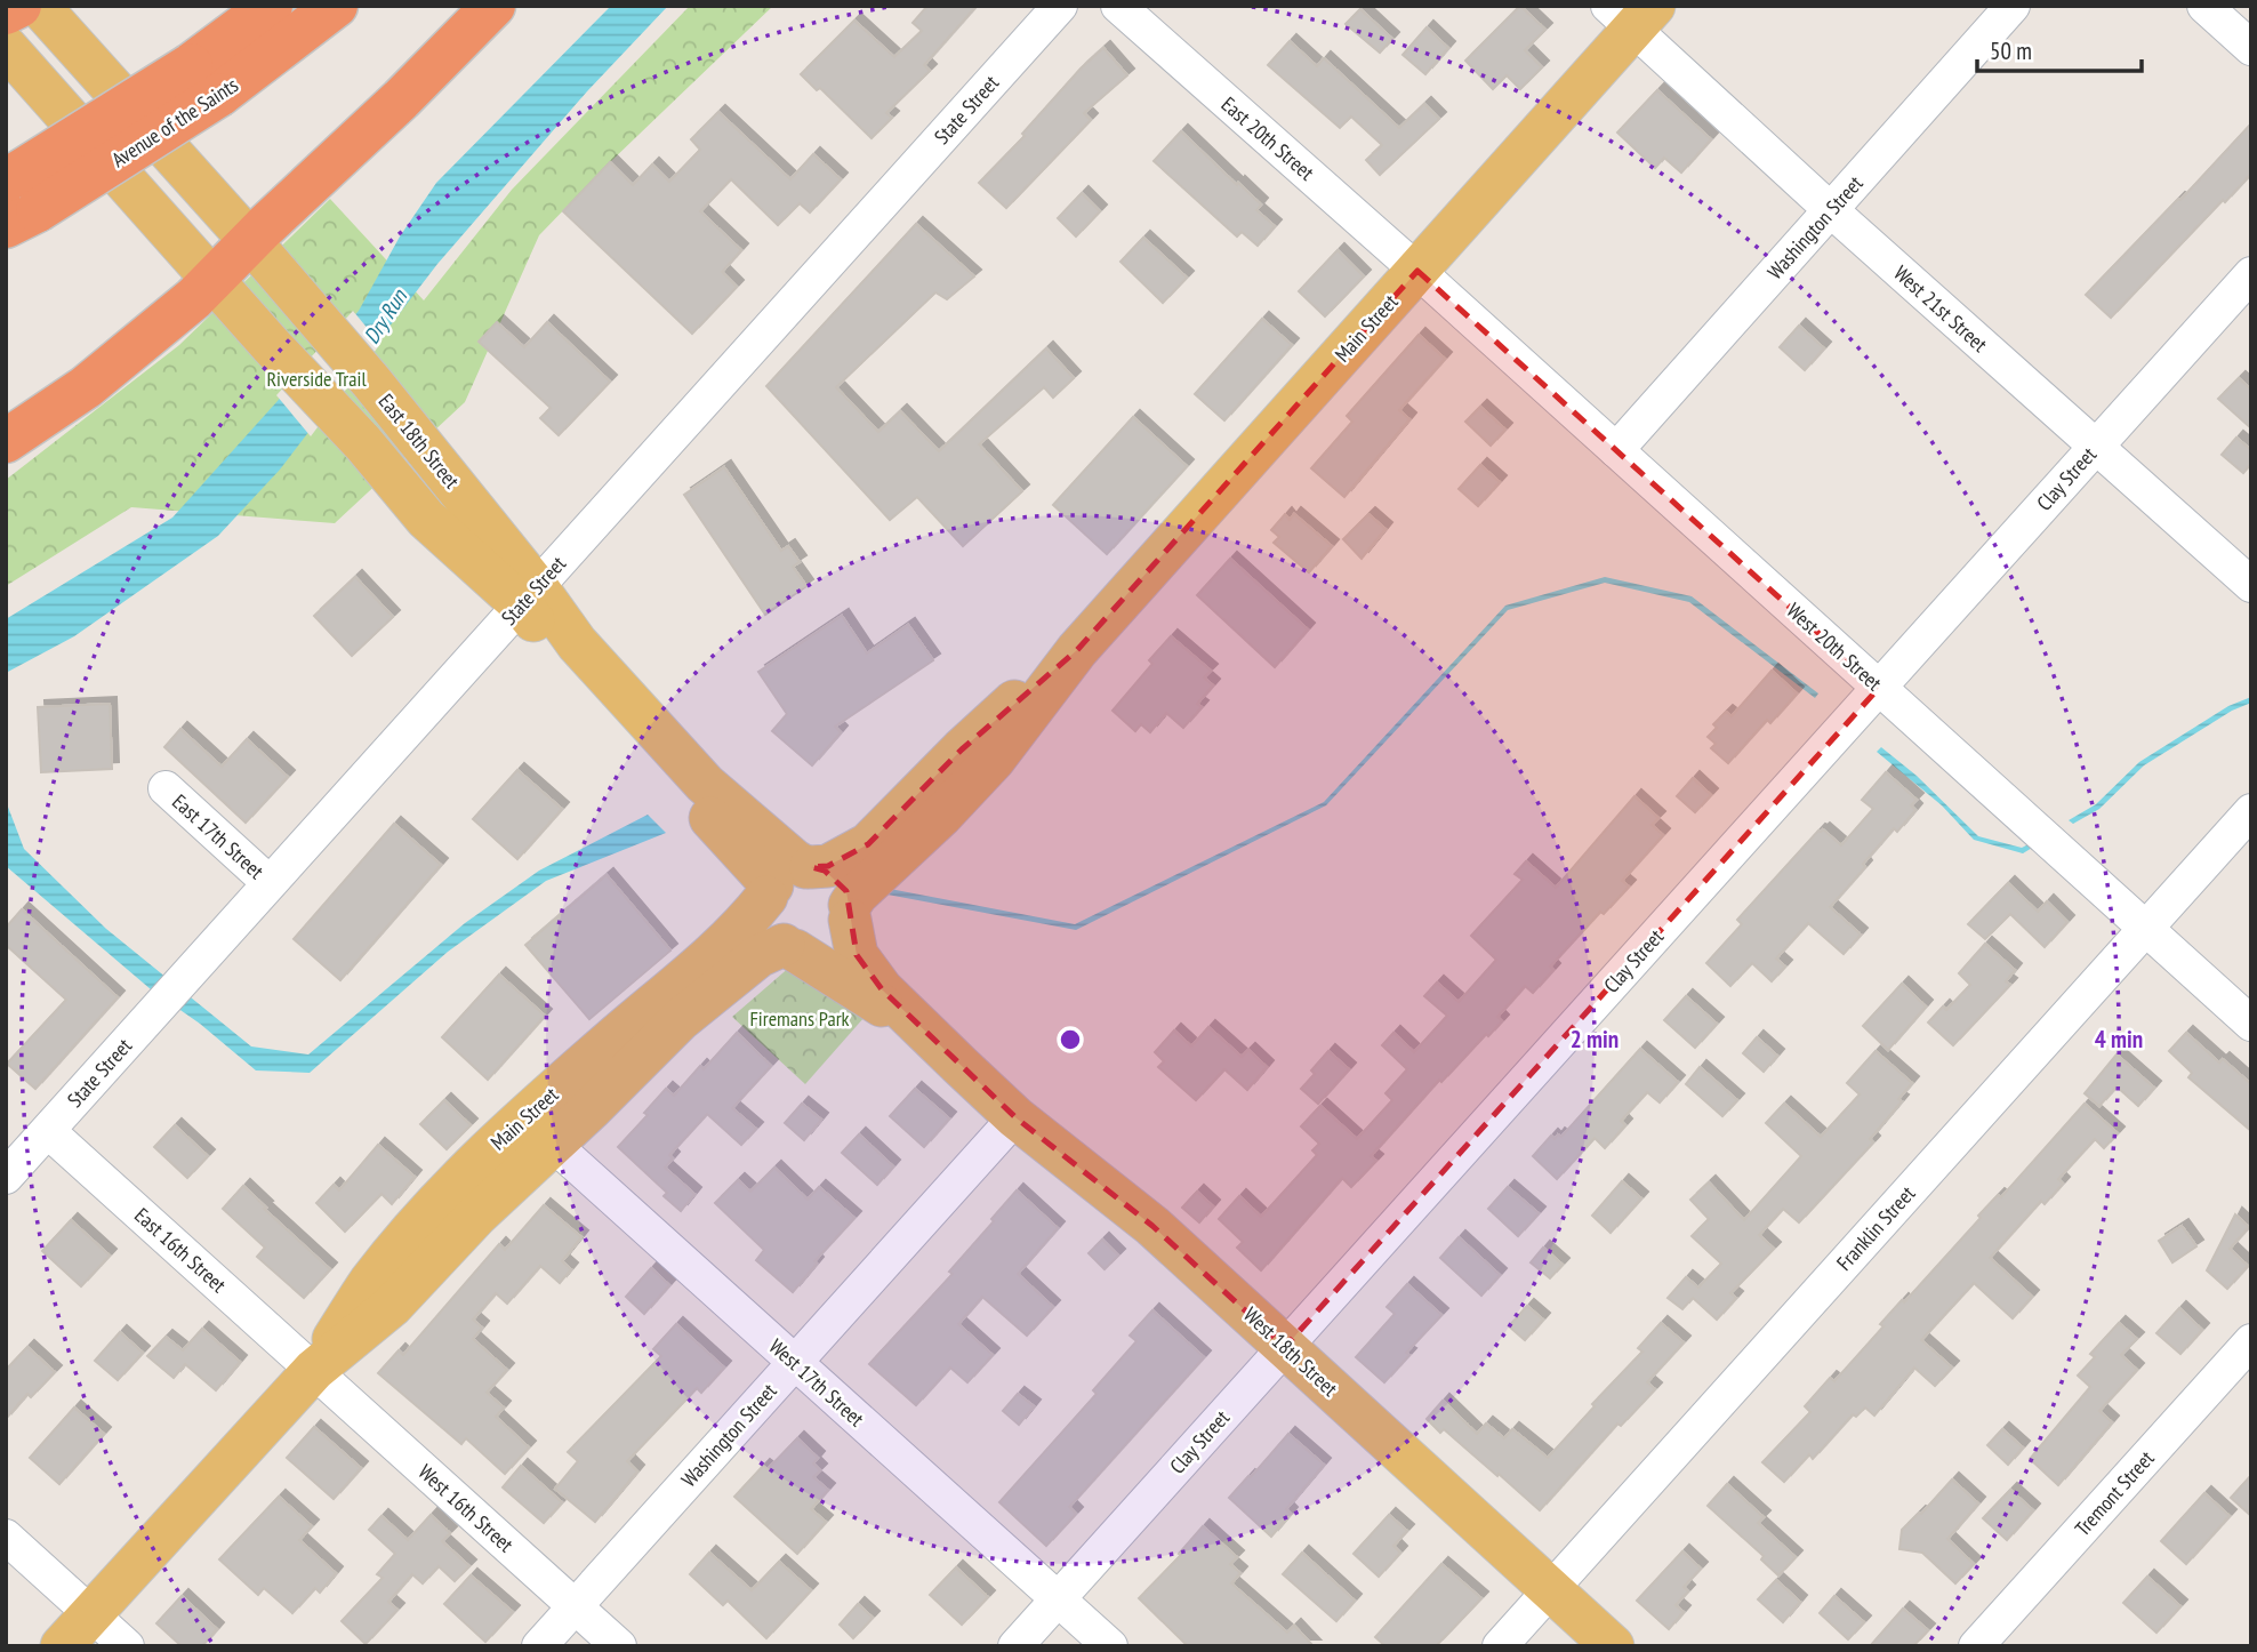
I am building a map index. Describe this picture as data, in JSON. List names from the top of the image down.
{
  "streets": {
    "highway": ["Avenue of the Saints"],
    "main road": ["Main Street", "East 18th Street", "West 18th Street"],
    "street": [
      "State Street",
      "East 20th Street",
      "Washington Street",
      "West 21st Street",
      "Clay Street",
      "West 20th Street",
      "East 17th Street",
      "Franklin Street",
      "East 16th Street",
      "West 17th Street",
      "Tremont Street",
      "West 16th Street"
    ]
  },
  "crossings": [
    ["State Street", "East 18th Street"],
    ["State Street", "East 17th Street"],
    ["State Street", "East 16th Street"],
    ["East 20th Street", "Main Street"],
    ["East 20th Street", "West 20th Street"],
    ["Washington Street", "West 21st Street"],
    ["Washington Street", "West 20th Street"],
    ["Washington Street", "West 18th Street"],
    ["Washington Street", "West 17th Street"],
    ["Washington Street", "West 16th Street"],
    ["West 21st Street", "Main Street"],
    ["West 21st Street", "Clay Street"],
    ["Main Street", "East 18th Street"],
    ["Main Street", "West 20th Street"],
    ["Main Street", "East 16th Street"],
    ["Main Street", "West 18th Street"],
    ["Main Street", "West 17th Street"],
    ["Main Street", "West 16th Street"],
    ["East 18th Street", "West 18th Street"],
    ["Clay Street", "West 20th Street"],
    ["Clay Street", "West 18th Street"],
    ["Clay Street", "West 17th Street"],
    ["West 20th Street", "Franklin Street"],
    ["Franklin Street", "West 18th Street"],
    ["East 16th Street", "West 16th Street"]
  ],
  "water": ["Dry Run"],
  "parks": ["Riverside Trail", "Firemans Park"],
  "scale_bar": "50 m",
  "rings": ["2 min", "4 min"]
}
